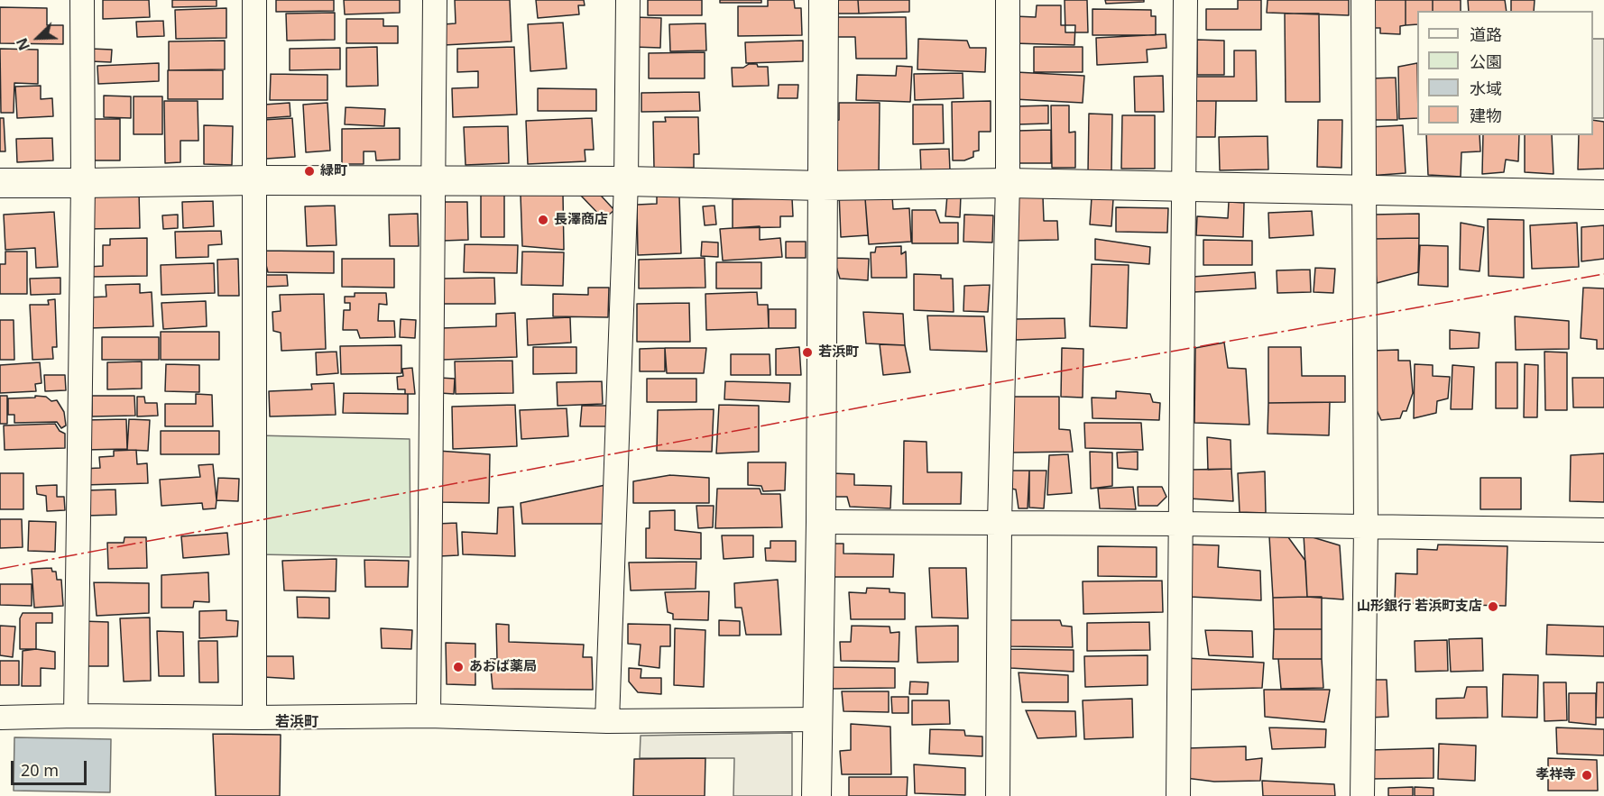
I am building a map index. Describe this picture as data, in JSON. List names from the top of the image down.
{
  "districts": ["若浜町"],
  "places": [
    "緑町",
    "長澤商店",
    "若浜町",
    "山形銀行 若浜町支店",
    "あおば薬局",
    "孝祥寺"
  ],
  "legend": [
    "道路",
    "公園",
    "水域",
    "建物"
  ],
  "scale_bar": "20 m",
  "north": "bottom left"
}
